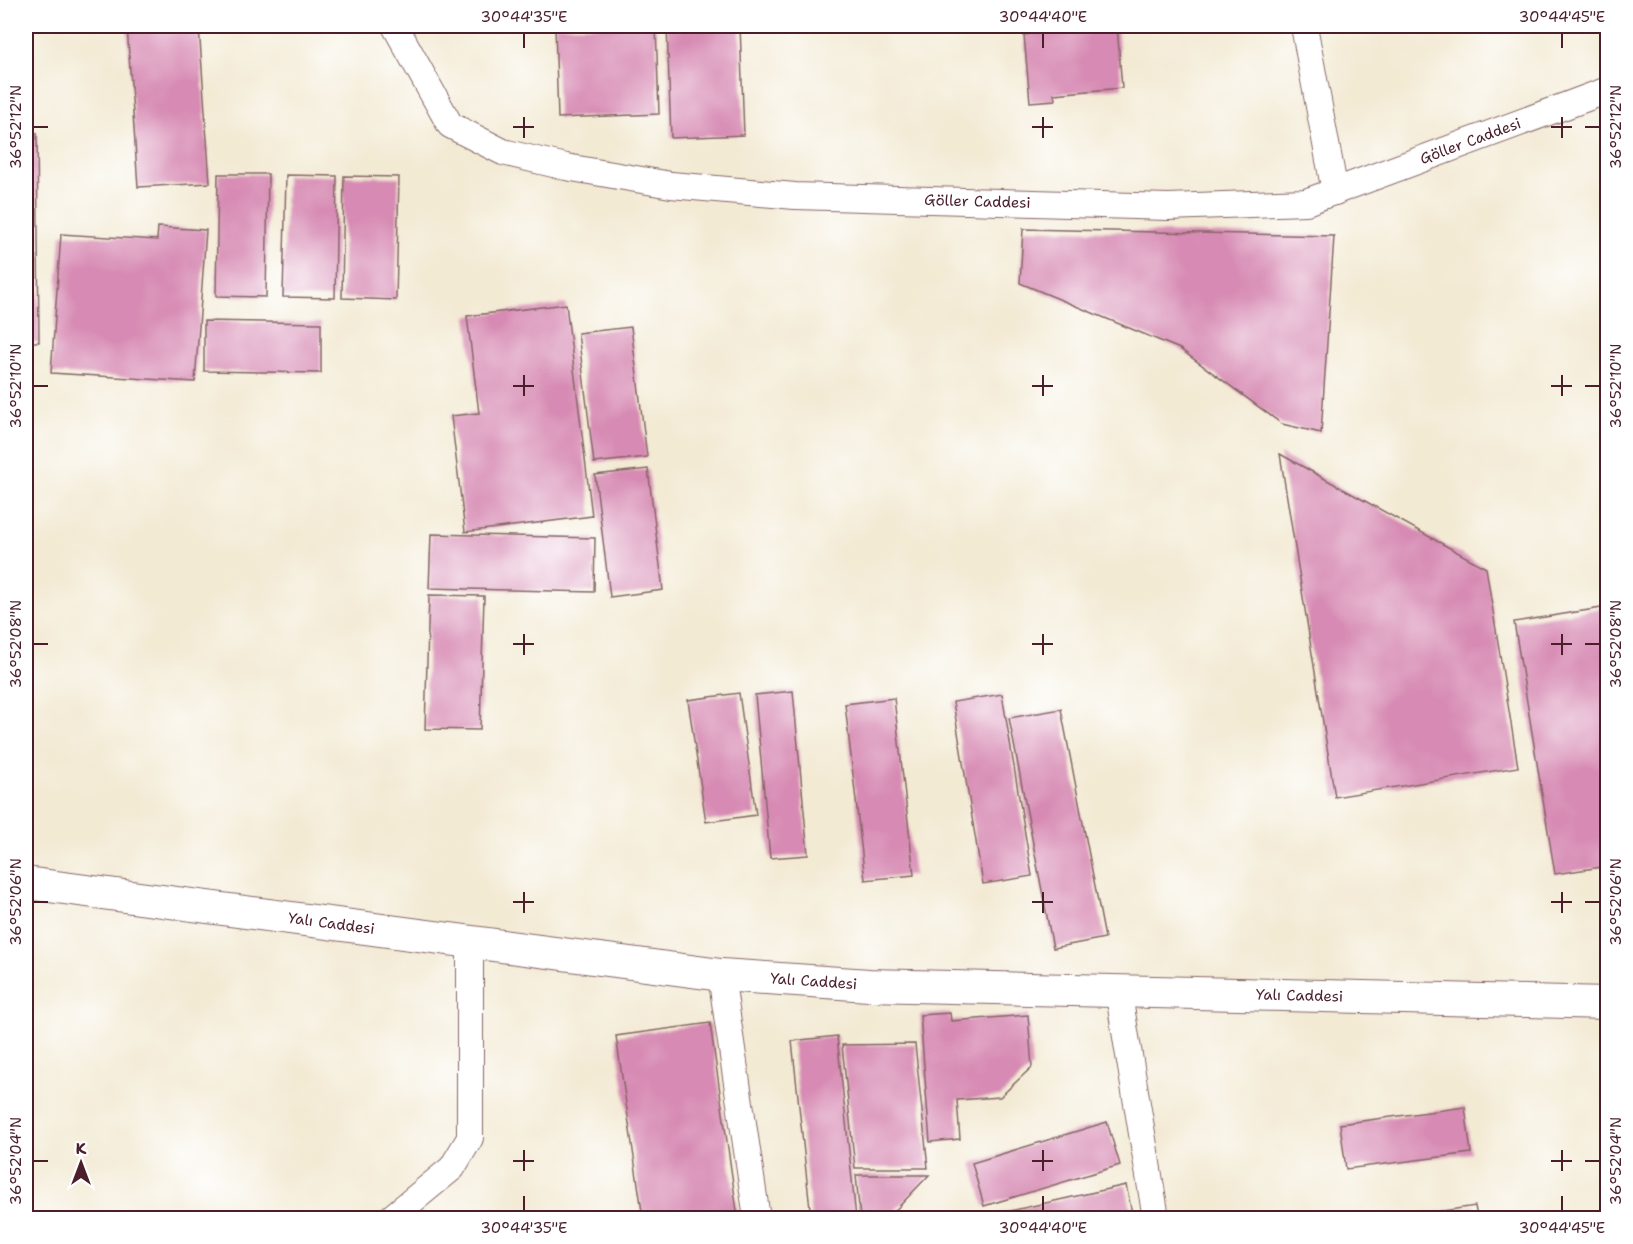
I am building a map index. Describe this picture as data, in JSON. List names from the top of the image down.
{
  "streets": {
    "street": ["Göller Caddesi", "Yalı Caddesi"]
  },
  "north": "top",
  "coordinates": [
    "30°44'35\"E",
    "30°44'40\"E",
    "30°44'45\"E",
    "36°52'12\"N",
    "36°52'10\"N",
    "36°52'08\"N",
    "36°52'06\"N",
    "36°52'04\"N"
  ]
}
